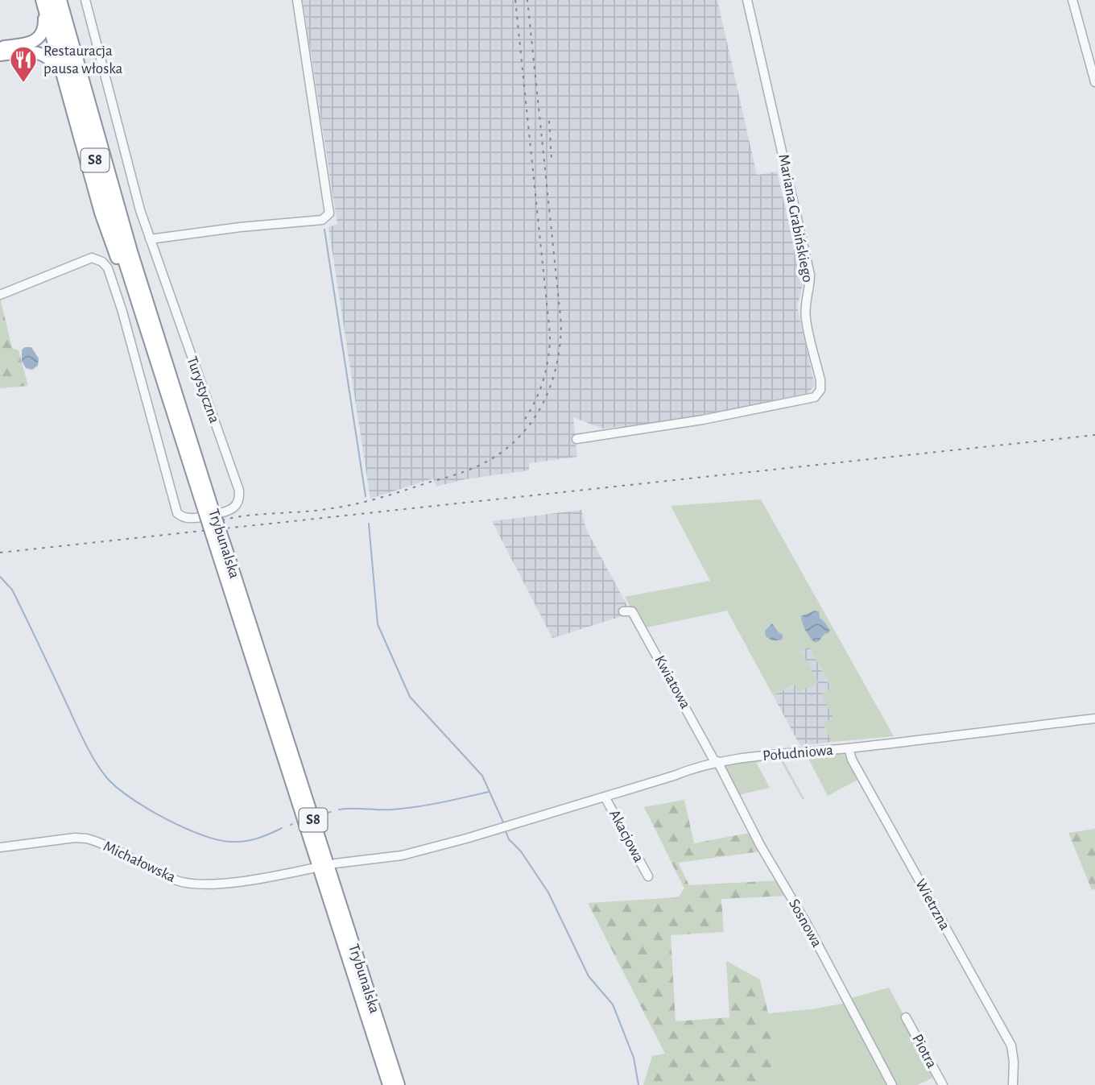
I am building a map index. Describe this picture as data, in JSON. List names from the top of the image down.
{
  "streets": {
    "highway": ["S8", "Trybunalska"],
    "street": [
      "Mariana Grabińskiego",
      "Turystyczna",
      "Kwiatowa",
      "Południowa",
      "Akacjowa",
      "Michałowska",
      "Wietrzna",
      "Sosnowa",
      "Piotra"
    ]
  },
  "crossings": [
    ["Kwiatowa", "Południowa"],
    ["Kwiatowa", "Sosnowa"],
    ["Południowa", "Akacjowa"],
    ["Południowa", "Wietrzna"],
    ["Południowa", "Sosnowa"]
  ],
  "places": {
    "restaurant": ["Restauracja pausa włoska"]
  }
}
